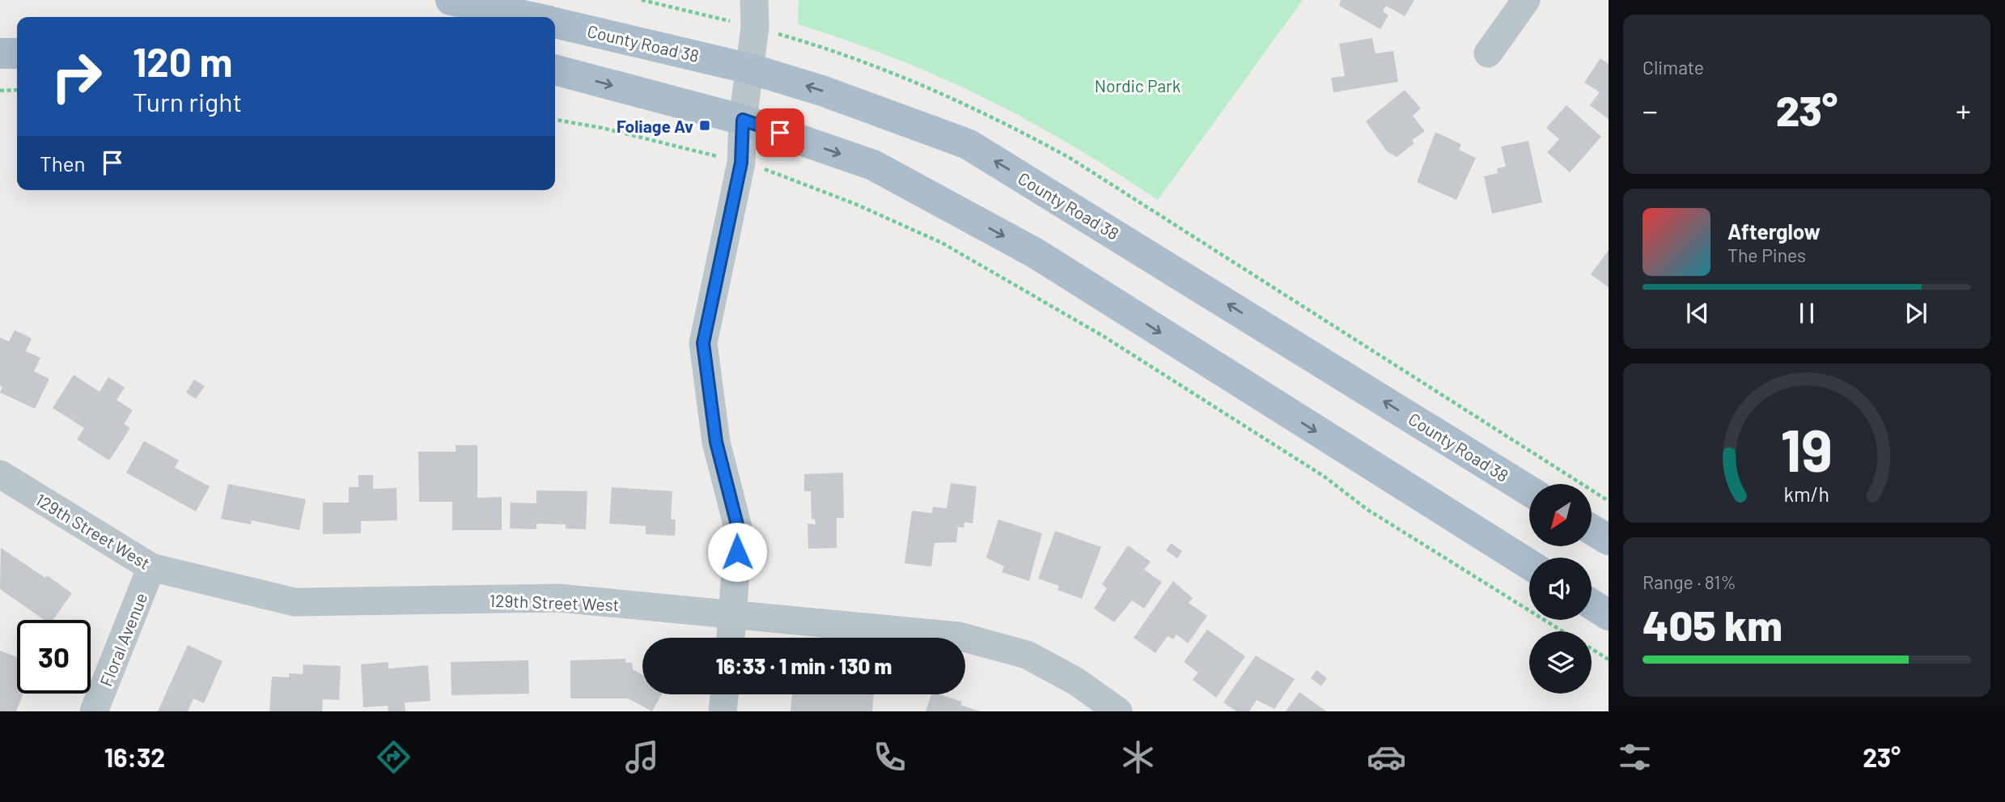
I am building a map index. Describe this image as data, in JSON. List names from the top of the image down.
{
  "streets": {
    "main road": ["County Road 38"],
    "street": ["129th Street West", "Floral Avenue"]
  },
  "crossings": [
    ["129th Street West", "Floral Avenue"]
  ],
  "parks": ["Nordic Park"],
  "places": {
    "transit": ["Foliage Av"]
  },
  "north": "bottom left",
  "page": {
    "tile": [
      "Climate",
      ["Range · 81%", "405 km"]
    ],
    "turn": ["120 m", "Turn right"],
    "heat": ["−", "23°", "+"],
    "then": "Then",
    "song": ["Afterglow", "The Pines"],
    "limit": "30",
    "trip": "16:33 · 1 min · 130 m",
    "tabs": ["16:32", "23°"],
    "gauge": ["19", "km/h"]
  }
}
